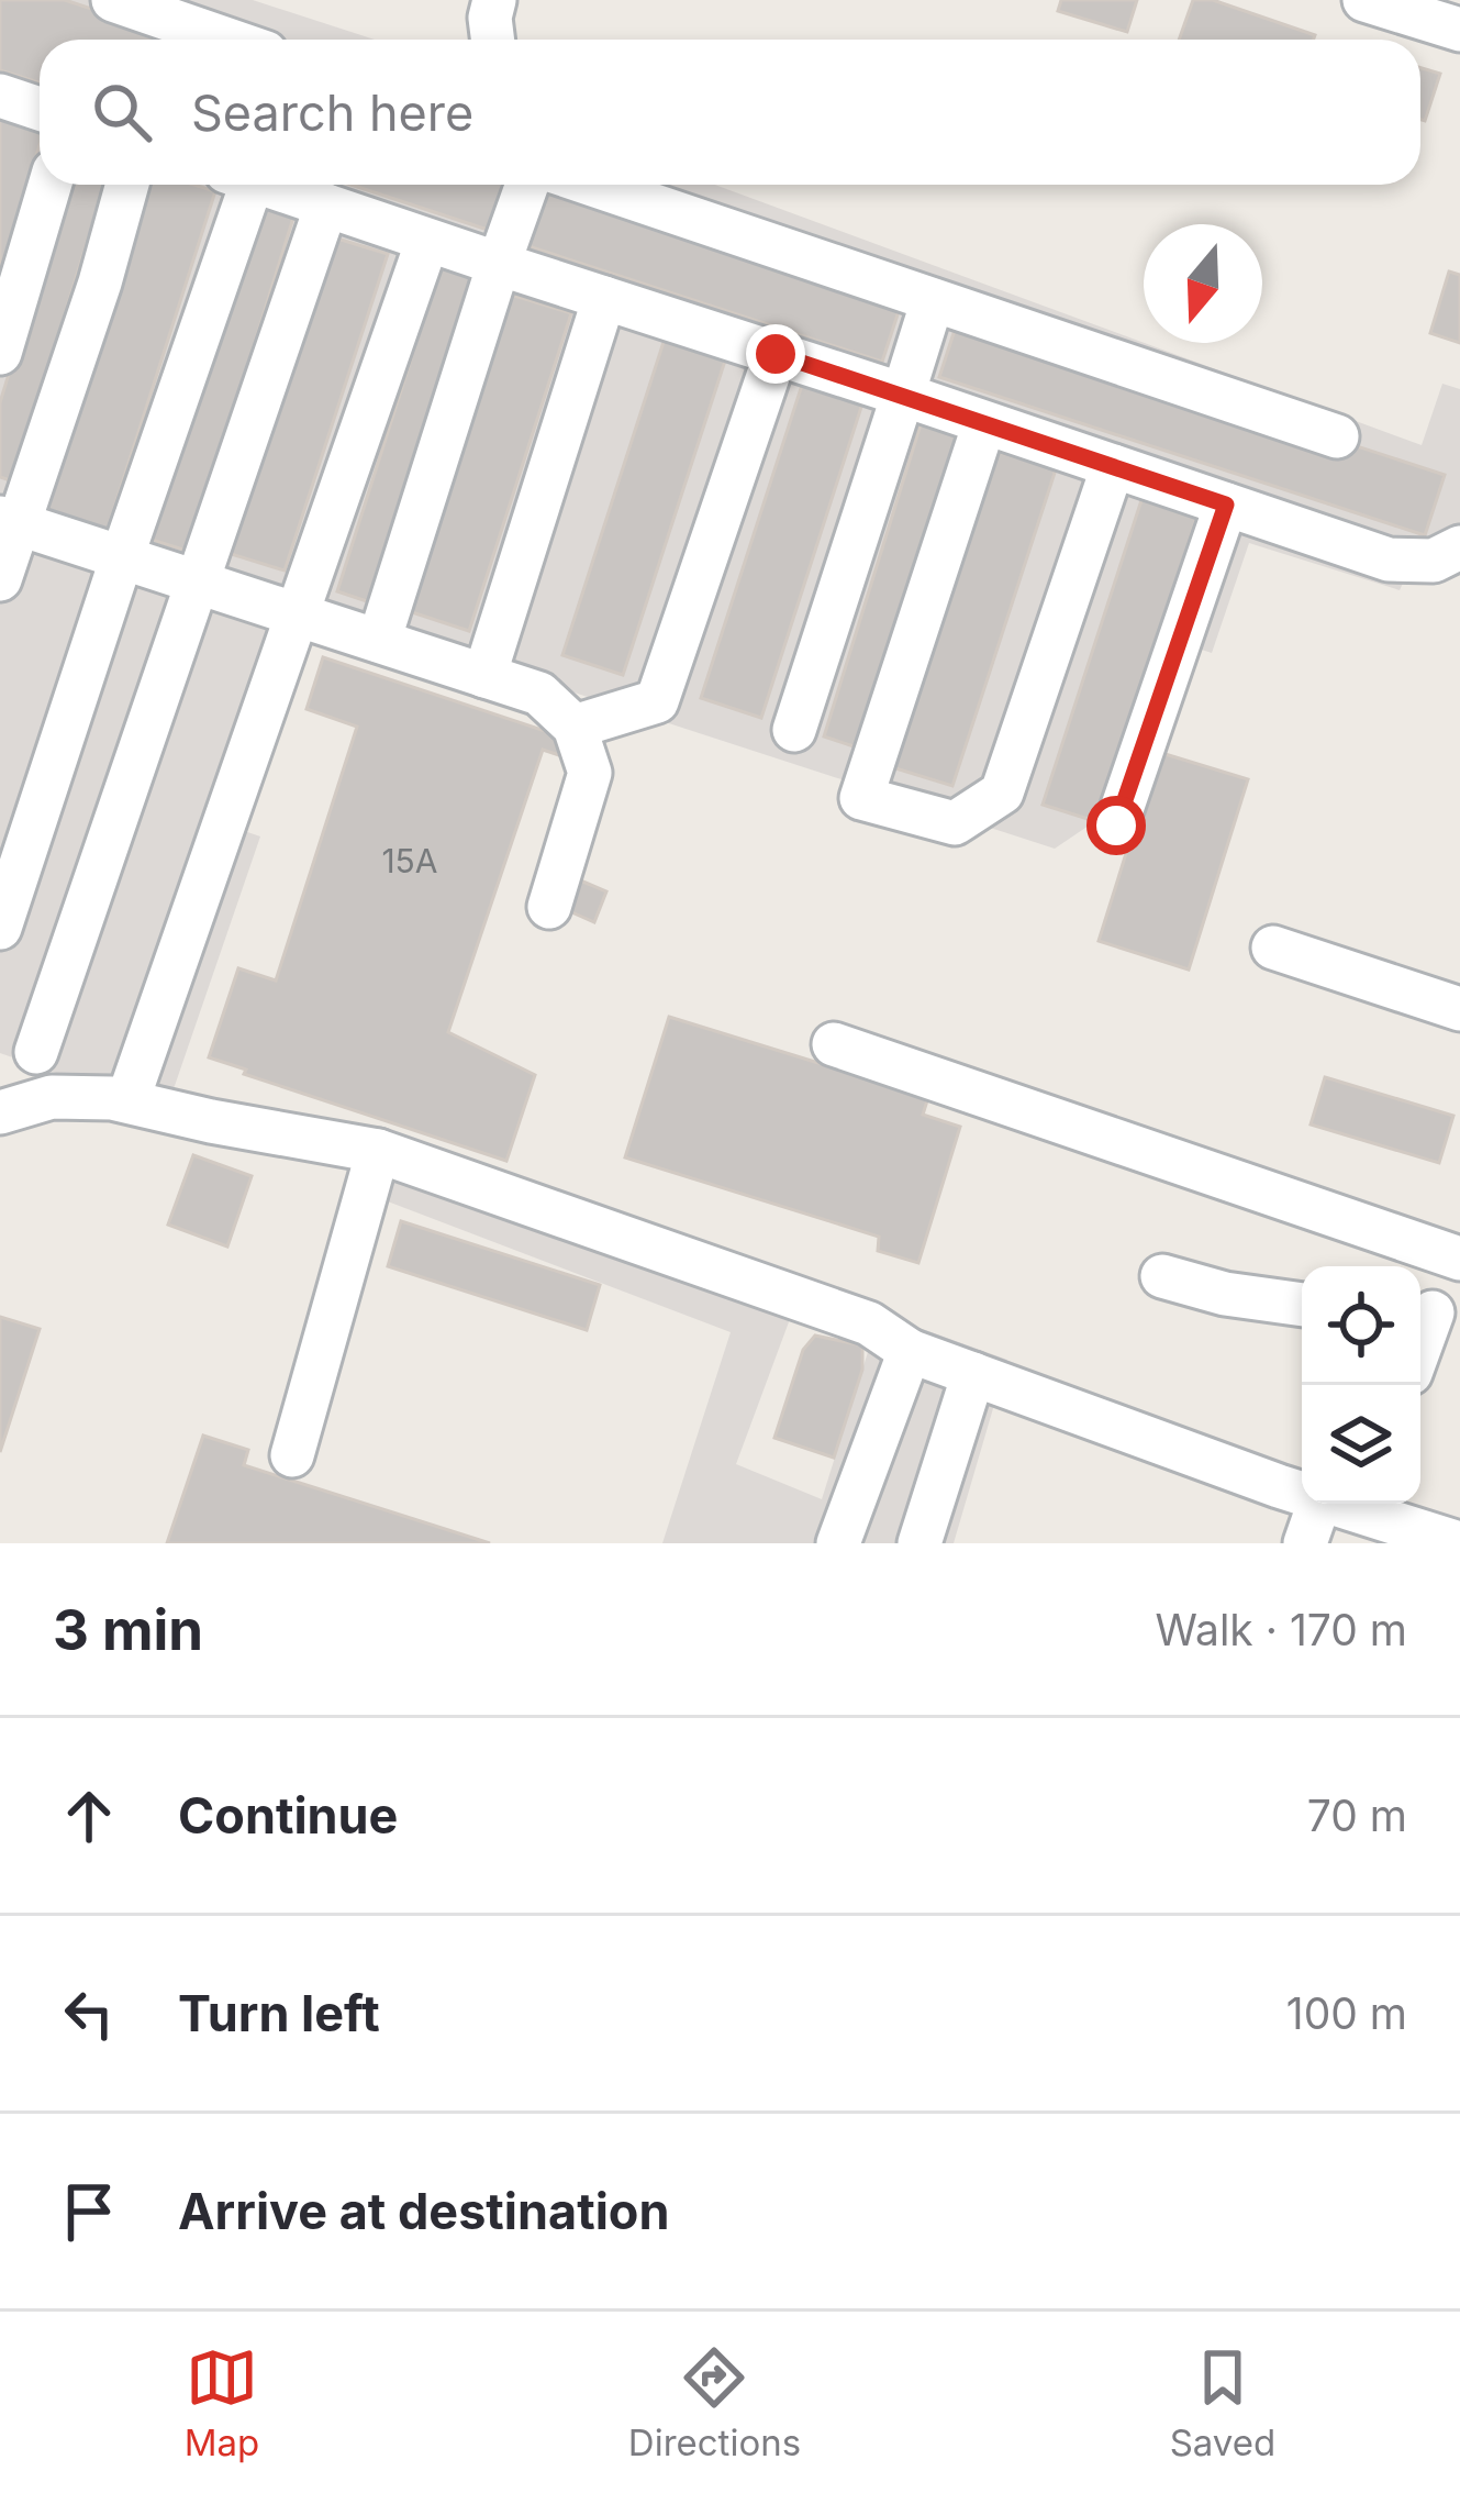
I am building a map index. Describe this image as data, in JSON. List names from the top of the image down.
{
  "house_numbers": ["15А"],
  "north": "bottom",
  "page": {
    "search": "Search here",
    "heading": ["3 min", "Walk · 170 m"],
    "list": [
      ["Continue", "70 m"],
      ["Turn left", "100 m"],
      "Arrive at destination"
    ],
    "nav": ["Map", "Directions", "Saved"]
  }
}
